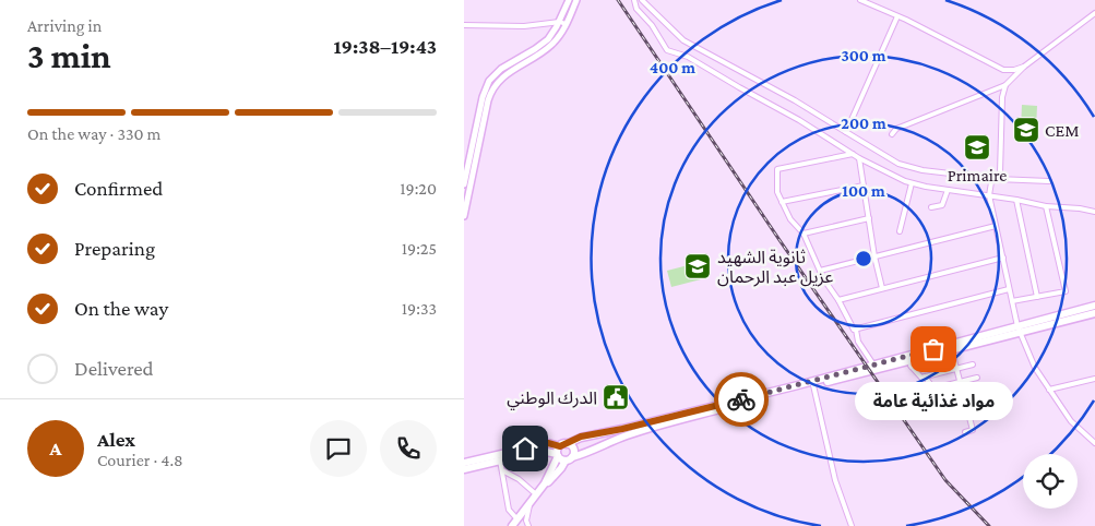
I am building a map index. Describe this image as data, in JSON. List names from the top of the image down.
{
  "places": {
    "school or university": ["CEM", "Primaire", "ثانوية الشهيد عزيل عبد الرحمان"],
    "other": ["مواد غذائية عامة"],
    "public building": ["الدرك الوطني"]
  },
  "page": {
    "heading": ["3 min", "Arriving in", "19:38–19:43"],
    "panel": ["Alex", "Courier · 4.8"],
    "bar": "On the way · 330 m",
    "list": [
      ["Confirmed", "19:20"],
      ["Preparing", "19:25"],
      ["On the way", "19:33"],
      "Delivered"
    ],
    "bubble": "مواد غذائية عامة",
    "round": "A"
  },
  "rings": [
    "300 m",
    "400 m",
    "200 m",
    "100 m"
  ]
}
